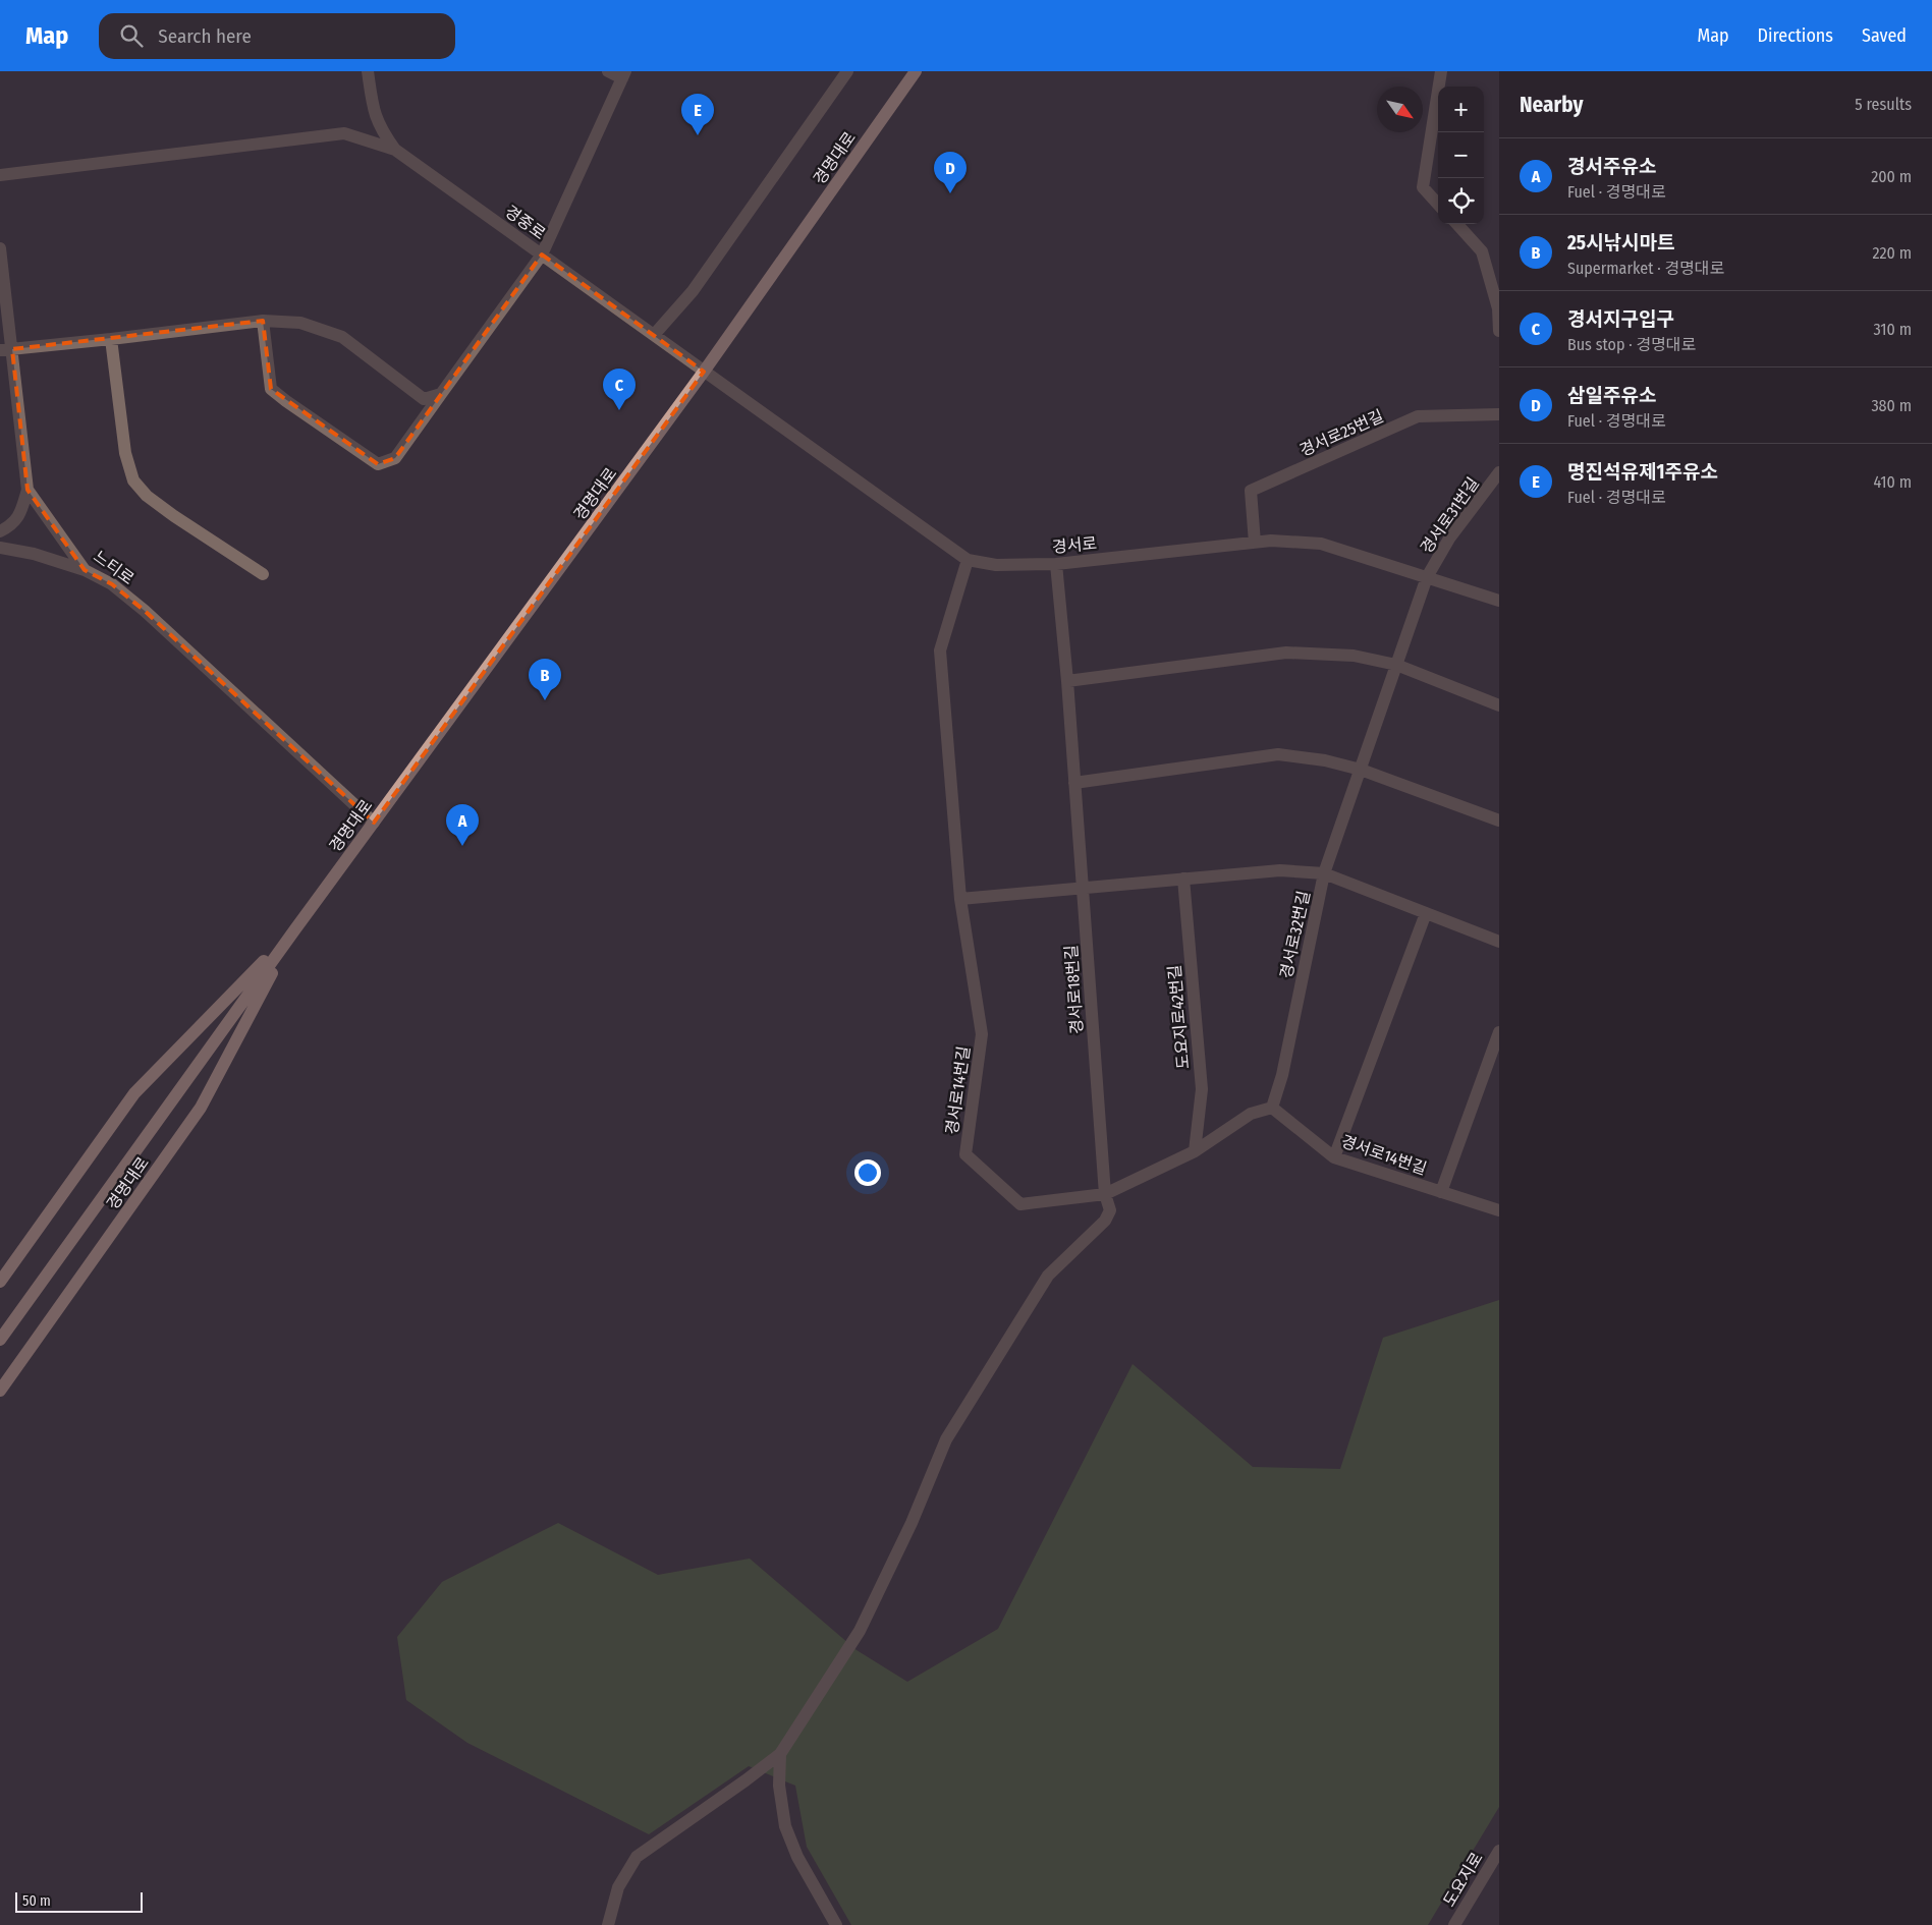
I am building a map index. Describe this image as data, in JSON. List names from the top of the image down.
{
  "streets": {
    "main road": ["경명대로"],
    "street": [
      "경중로",
      "경서로25번길",
      "경서로31번길",
      "경서로",
      "느티로",
      "경서로32번길",
      "경서로18번길",
      "도요지로42번길",
      "경서로14번길",
      "도요지로"
    ]
  },
  "crossings": [
    ["경명대로", "경중로"],
    ["경명대로", "경서로"],
    ["경명대로", "느티로"],
    ["경중로", "경서로"],
    ["경서로25번길", "경서로"],
    ["경서로31번길", "경서로"],
    ["경서로31번길", "경서로32번길"],
    ["경서로", "경서로32번길"],
    ["경서로", "경서로18번길"],
    ["경서로", "경서로14번길"],
    ["경서로32번길", "경서로14번길"],
    ["경서로18번길", "경서로14번길"],
    ["도요지로42번길", "경서로14번길"]
  ],
  "scale_bar": "50 m",
  "north": "bottom right",
  "page": {
    "header": "Map",
    "search": "Search here",
    "nav": ["Map", "Directions", "Saved"],
    "heading": ["Nearby", "5 results"],
    "map_buttons": ["+", "−"],
    "pins": [
      "E",
      "D",
      "C",
      "B",
      "A"
    ],
    "list": [
      {
        "mark": "A",
        "name": "경서주유소",
        "note": "Fuel · 경명대로",
        "value": "200 m"
      },
      {
        "mark": "B",
        "name": "25시낚시마트",
        "note": "Supermarket · 경명대로",
        "value": "220 m"
      },
      {
        "mark": "C",
        "name": "경서지구입구",
        "note": "Bus stop · 경명대로",
        "value": "310 m"
      },
      {
        "mark": "D",
        "name": "삼일주유소",
        "note": "Fuel · 경명대로",
        "value": "380 m"
      },
      {
        "mark": "E",
        "name": "명진석유제1주유소",
        "note": "Fuel · 경명대로",
        "value": "410 m"
      }
    ],
    "scale": "50 m"
  }
}
